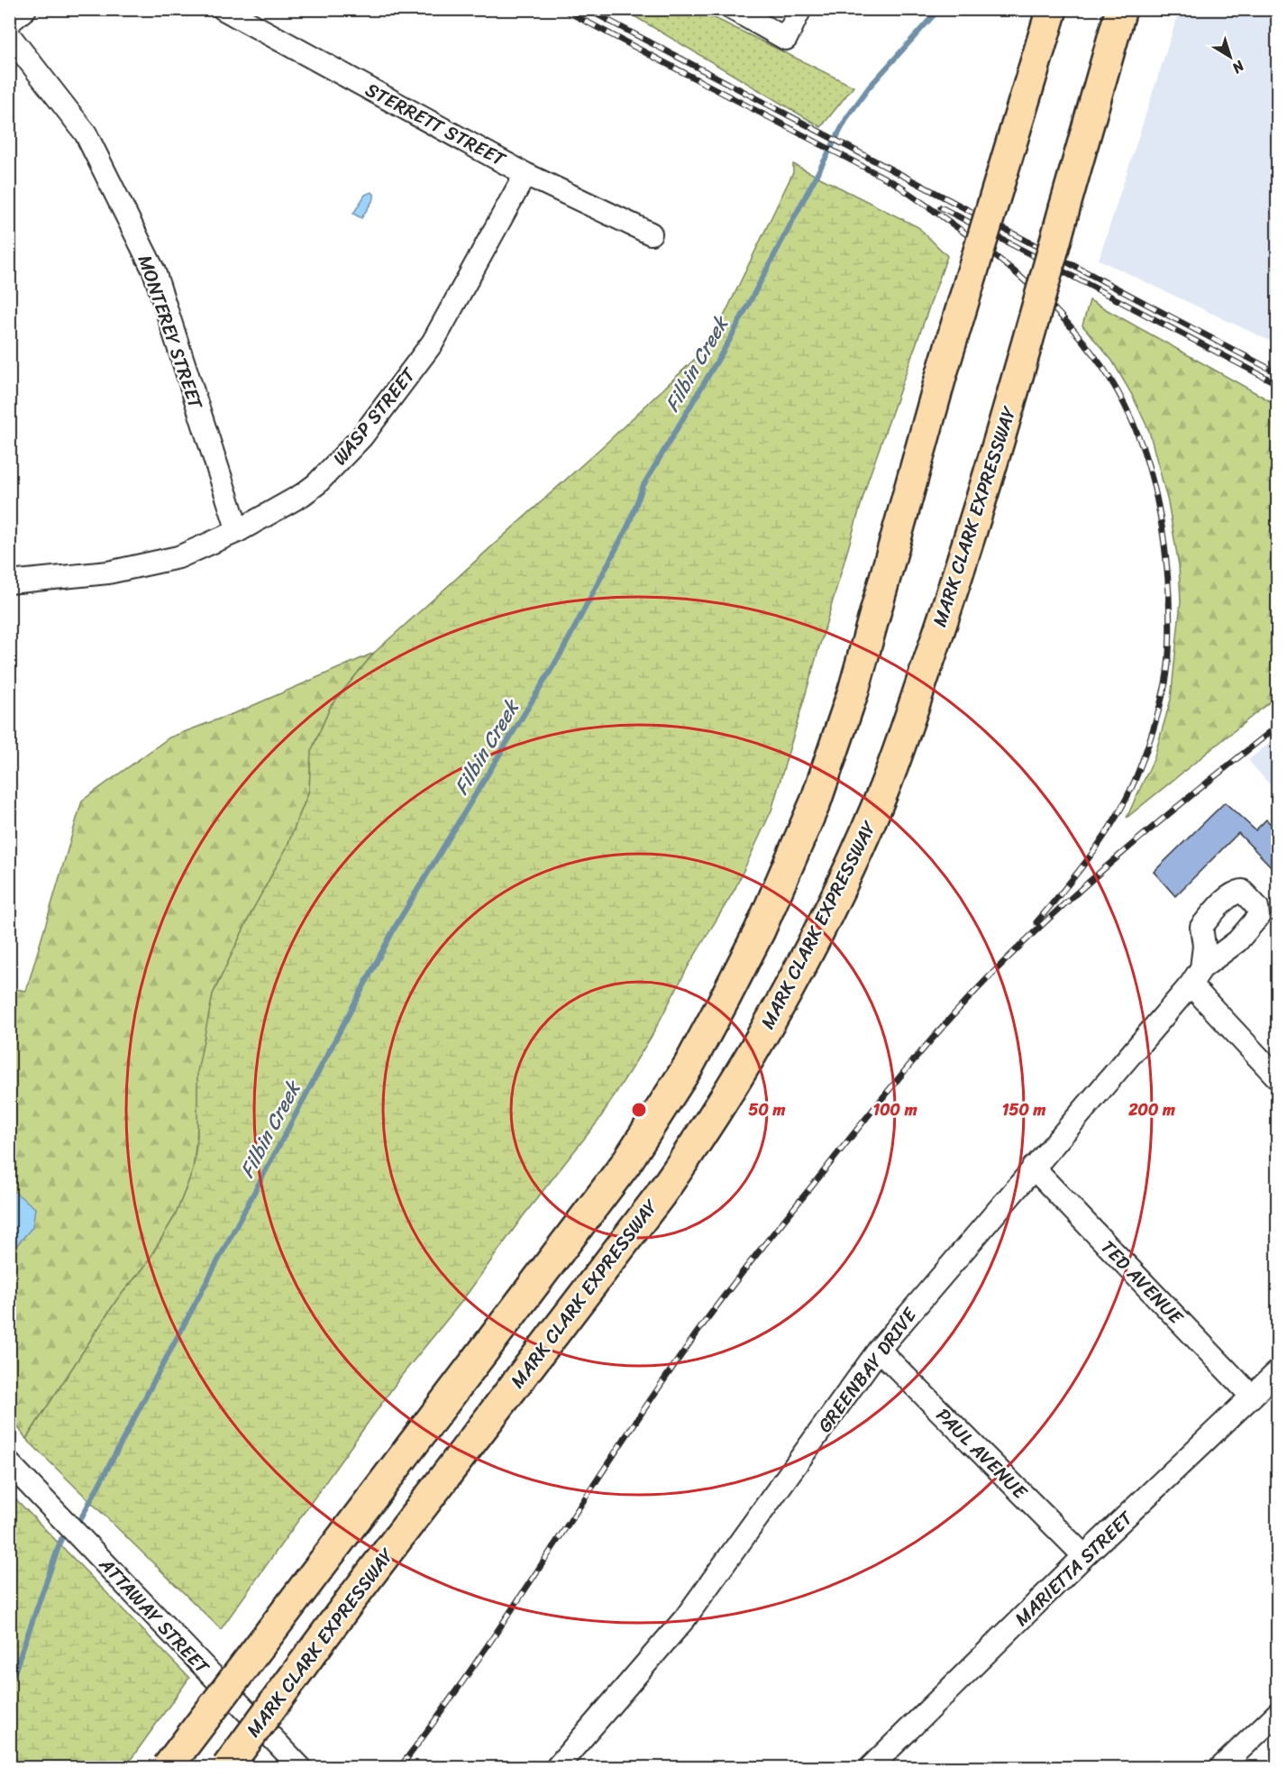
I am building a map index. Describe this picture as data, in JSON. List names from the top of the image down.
{
  "streets": {
    "highway": ["MARK CLARK EXPRESSWAY"],
    "street": [
      "STERRETT STREET",
      "MONTEREY STREET",
      "WASP STREET",
      "TED AVENUE",
      "GREENBAY DRIVE",
      "PAUL AVENUE",
      "MARIETTA STREET",
      "ATTAWAY STREET"
    ]
  },
  "crossings": [
    ["STERRETT STREET", "WASP STREET"],
    ["MONTEREY STREET", "WASP STREET"],
    ["TED AVENUE", "GREENBAY DRIVE"],
    ["TED AVENUE", "MARIETTA STREET"],
    ["GREENBAY DRIVE", "PAUL AVENUE"],
    ["PAUL AVENUE", "MARIETTA STREET"]
  ],
  "water": ["Filbin Creek"],
  "north": "bottom right",
  "rings": [
    "50 m",
    "100 m",
    "150 m",
    "200 m"
  ]
}
